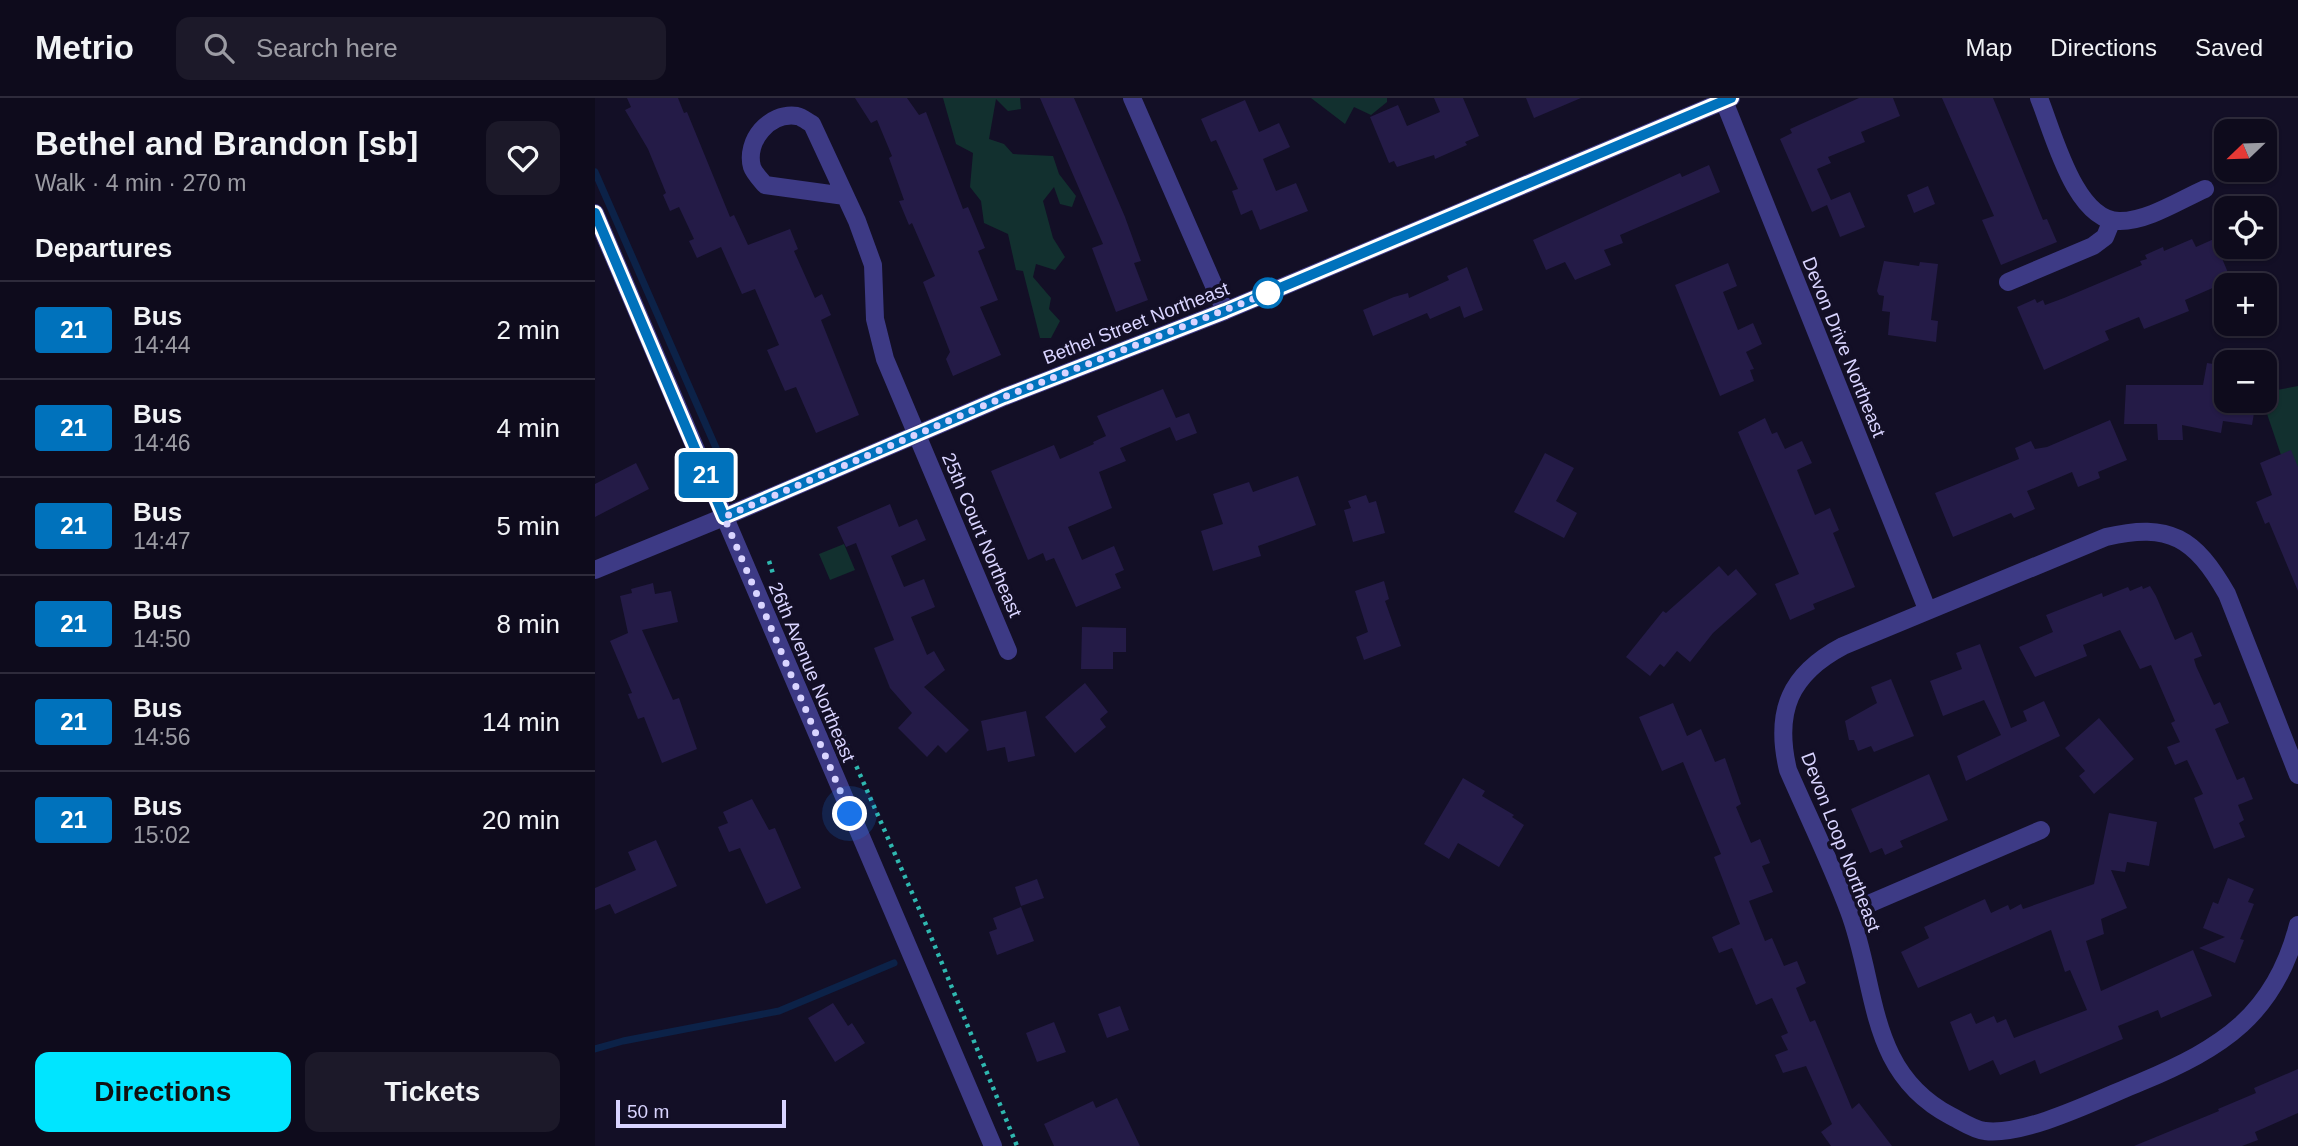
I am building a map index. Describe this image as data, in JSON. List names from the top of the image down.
{
  "streets": {
    "street": [
      "Bethel Street Northeast",
      "Devon Drive Northeast",
      "25th Court Northeast",
      "26th Avenue Northeast",
      "Devon Loop Northeast"
    ]
  },
  "crossings": [
    ["Bethel Street Northeast", "Devon Drive Northeast"],
    ["Bethel Street Northeast", "25th Court Northeast"],
    ["Bethel Street Northeast", "26th Avenue Northeast"],
    ["Devon Drive Northeast", "Devon Loop Northeast"]
  ],
  "lines": ["bus line 21"],
  "scale_bar": "50 m",
  "north": "bottom left",
  "page": {
    "header": "Metrio",
    "search": "Search here",
    "nav": ["Map", "Directions", "Saved"],
    "heading": [
      ["Bethel and Brandon [sb]", "Walk · 4 min · 270 m"],
      "Departures"
    ],
    "on_map": "21",
    "map_buttons": ["+", "−"],
    "list": [
      {
        "mark": "21",
        "name": "Bus",
        "note": "14:44",
        "value": "2 min"
      },
      {
        "mark": "21",
        "name": "Bus",
        "note": "14:46",
        "value": "4 min"
      },
      {
        "mark": "21",
        "name": "Bus",
        "note": "14:47",
        "value": "5 min"
      },
      {
        "mark": "21",
        "name": "Bus",
        "note": "14:50",
        "value": "8 min"
      },
      {
        "mark": "21",
        "name": "Bus",
        "note": "14:56",
        "value": "14 min"
      },
      {
        "mark": "21",
        "name": "Bus",
        "note": "15:02",
        "value": "20 min"
      }
    ],
    "buttons": ["Directions", "Tickets"],
    "scale": "50 m"
  }
}
